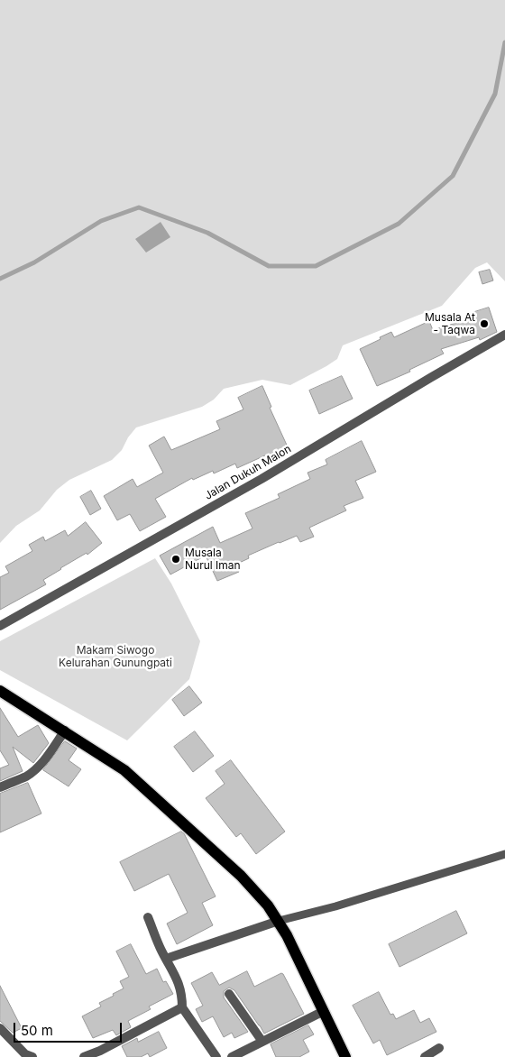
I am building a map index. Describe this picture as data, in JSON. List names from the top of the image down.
{
  "streets": {
    "street": ["Jalan Dukuh Malon"]
  },
  "parks": ["Makam Siwogo Kelurahan Gunungpati"],
  "places": ["Musala At - Taqwa", "Musala Nurul Iman"],
  "scale_bar": "50 m"
}
